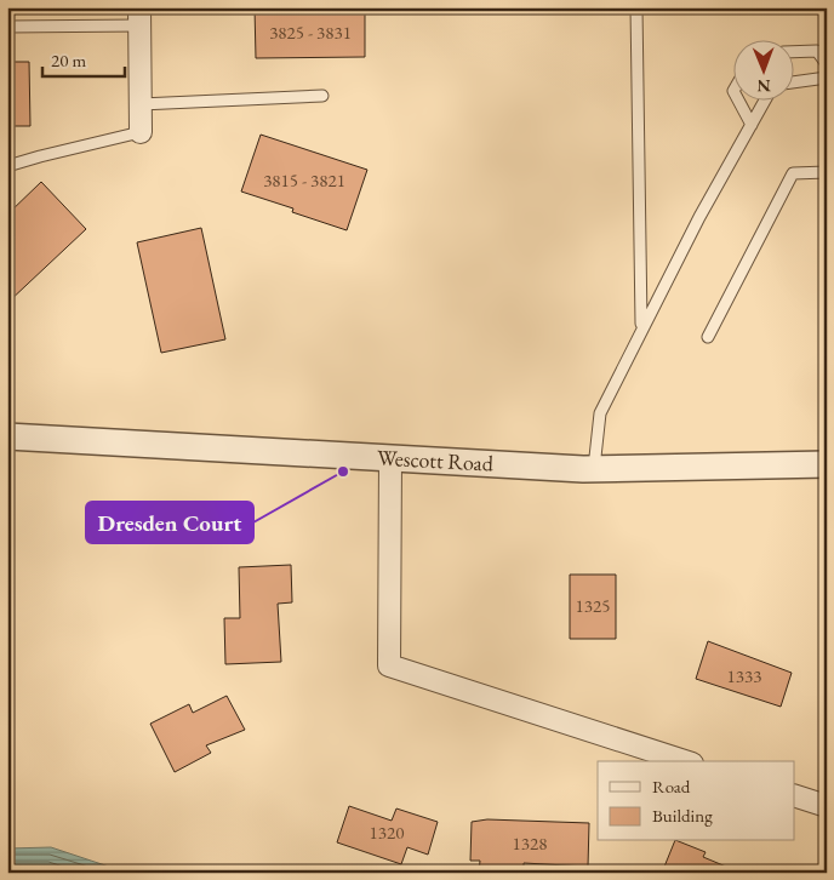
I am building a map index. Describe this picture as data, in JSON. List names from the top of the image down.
{
  "streets": {
    "street": ["Wescott Road"]
  },
  "places": ["Dresden Court"],
  "house_numbers": [
    "3825 - 3831",
    "3815 - 3821",
    "1325",
    "1333",
    "1320",
    "1328"
  ],
  "legend": ["Road", "Building"],
  "scale_bar": "20 m",
  "north": "bottom"
}
